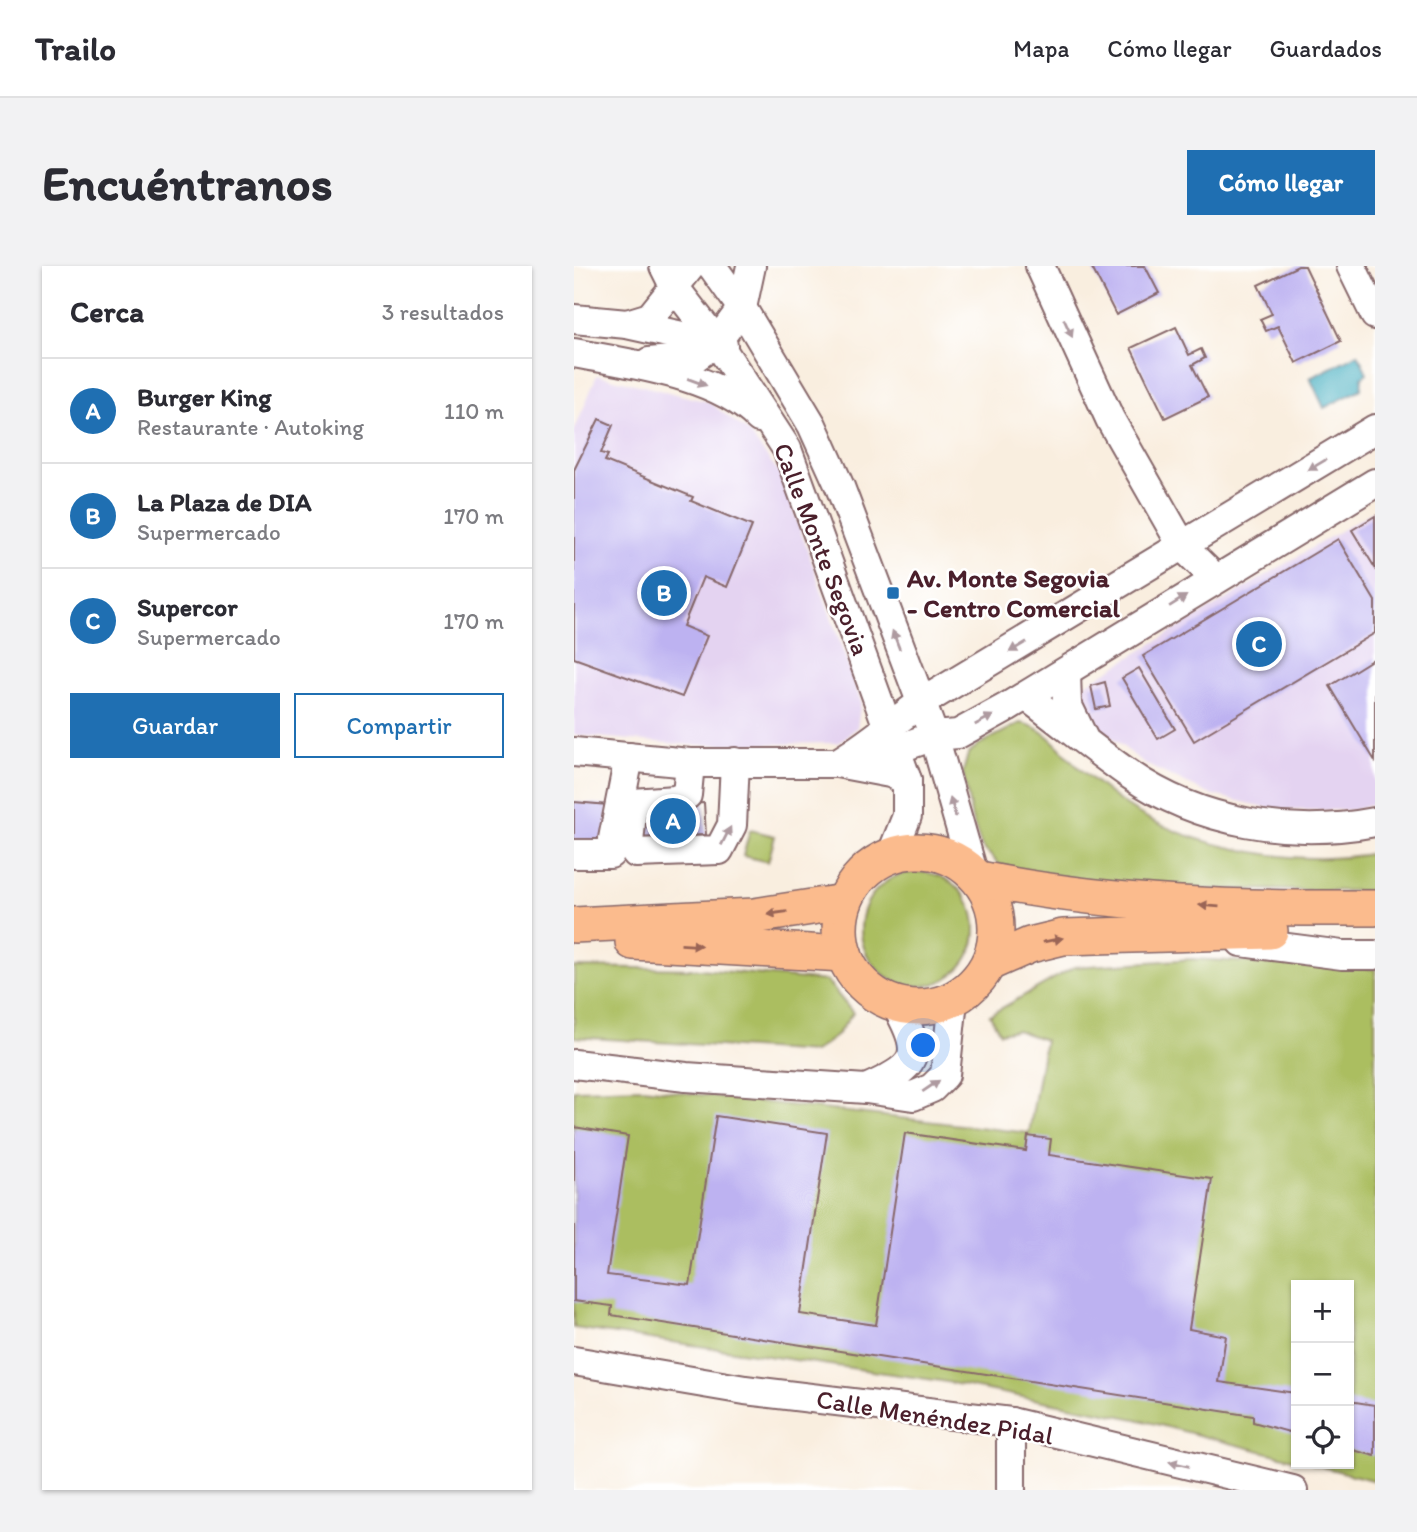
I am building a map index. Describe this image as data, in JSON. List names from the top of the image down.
{
  "streets": {
    "street": ["Calle Monte Segovia", "Calle Menéndez Pidal"]
  },
  "one_way": ["Calle Menéndez Pidal"],
  "places": {
    "transit": ["Av. Monte Segovia - Centro Comercial"]
  },
  "page": {
    "header": "Trailo",
    "nav": ["Mapa", "Cómo llegar", "Guardados"],
    "buttons": [
      "Cómo llegar",
      ["Guardar", "Compartir"]
    ],
    "title": "Encuéntranos",
    "heading": ["Cerca", "3 resultados"],
    "list": [
      {
        "mark": "A",
        "name": "Burger King",
        "note": "Restaurante · Autoking",
        "value": "110 m"
      },
      {
        "mark": "B",
        "name": "La Plaza de DIA",
        "note": "Supermercado",
        "value": "170 m"
      },
      {
        "mark": "C",
        "name": "Supercor",
        "note": "Supermercado",
        "value": "170 m"
      }
    ],
    "pins": ["B", "C", "A"],
    "map_buttons": ["+", "−"]
  }
}
